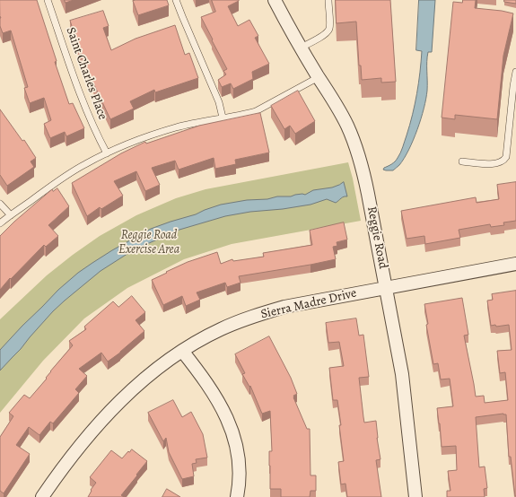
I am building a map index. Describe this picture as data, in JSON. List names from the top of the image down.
{
  "streets": {
    "street": ["Reggie Road", "Sierra Madre Drive"],
    "lane": ["Saint Charles Place"]
  },
  "crossings": [
    ["Reggie Road", "Sierra Madre Drive"]
  ],
  "parks": ["Reggie Road Exercise Area"]
}
